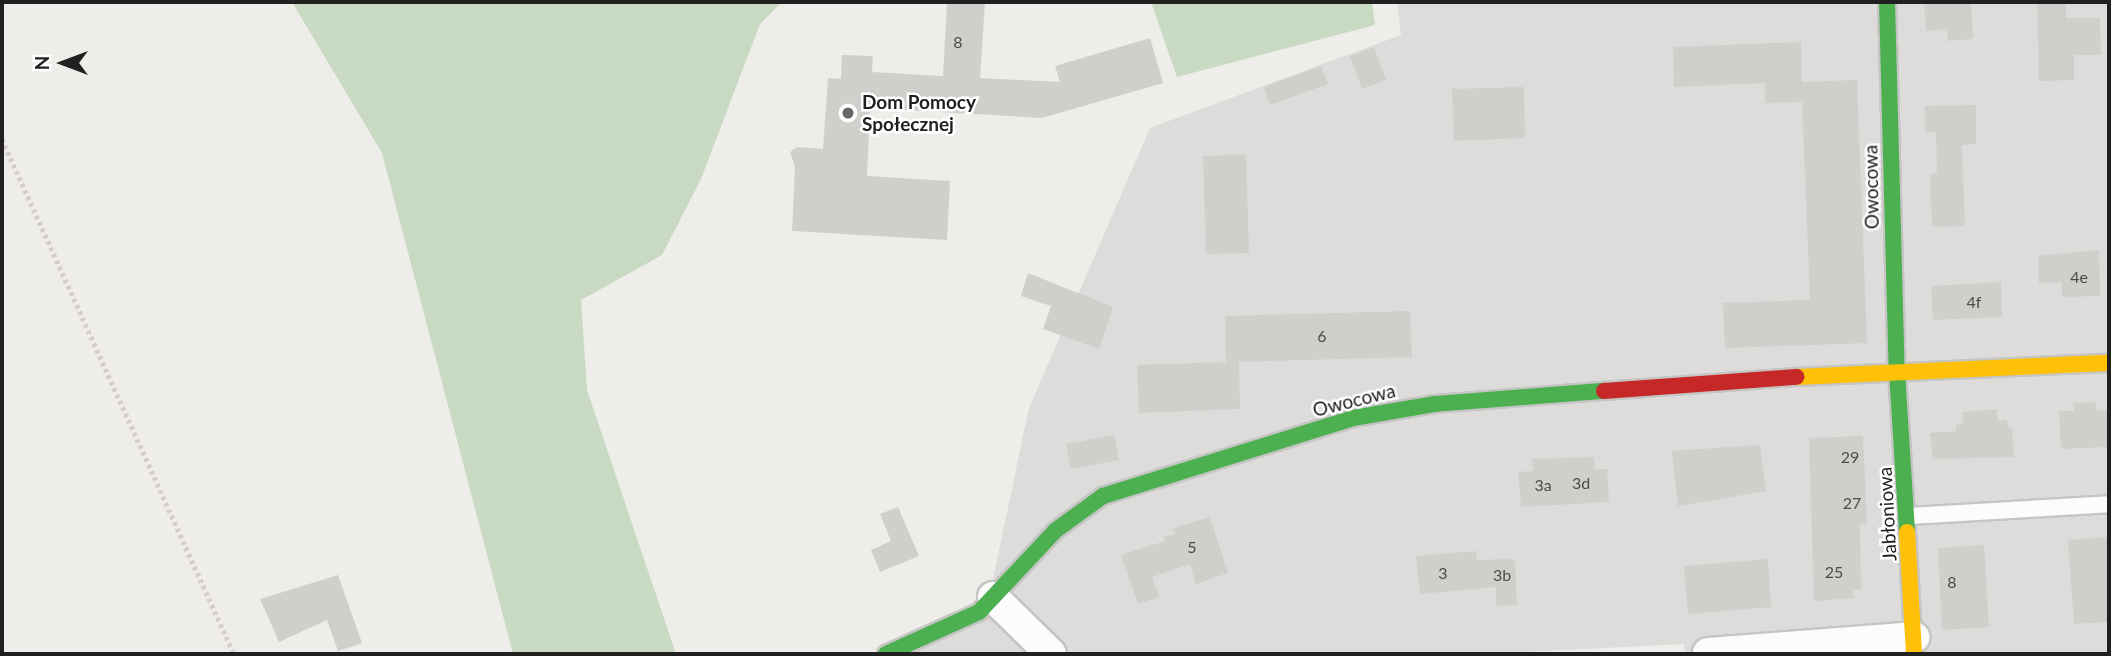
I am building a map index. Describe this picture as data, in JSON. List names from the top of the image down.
{
  "streets": {
    "street": ["Owocowa", "Jabłoniowa"]
  },
  "crossings": [
    ["Owocowa", "Jabłoniowa"]
  ],
  "places": ["Dom Pomocy Społecznej"],
  "house_numbers": [
    "8",
    "4e",
    "4f",
    "6",
    "29",
    "3d",
    "3a",
    "27",
    "5",
    "25",
    "3",
    "3b",
    "8"
  ],
  "north": "left"
}
